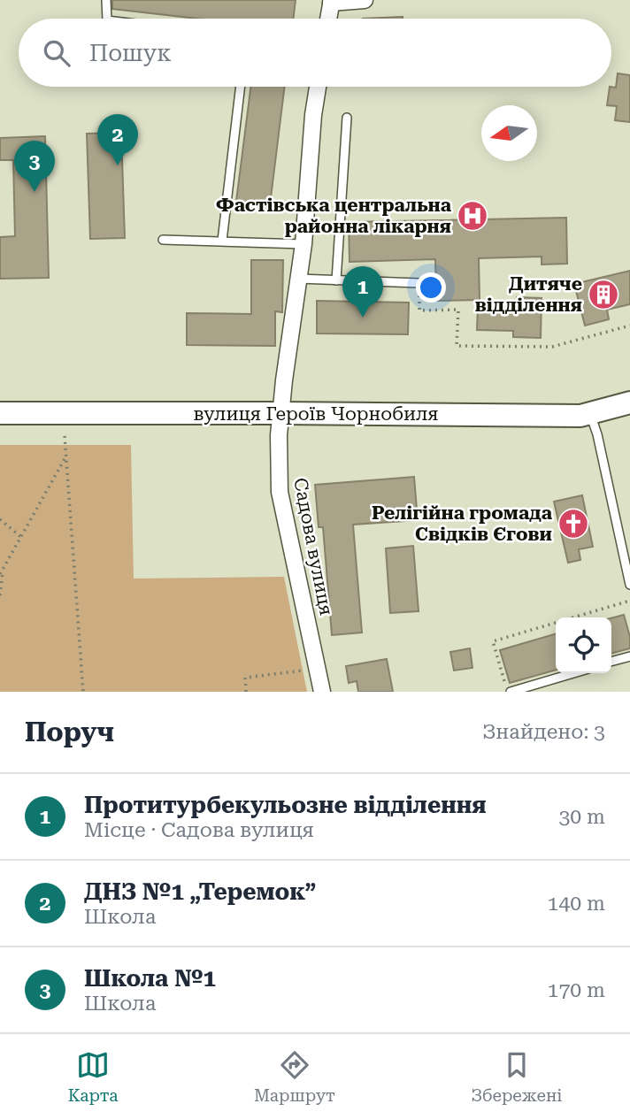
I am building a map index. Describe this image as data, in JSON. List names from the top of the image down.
{
  "streets": {
    "main road": ["вулиця Героїв Чорнобиля"],
    "street": ["Садова вулиця"]
  },
  "crossings": [
    ["вулиця Героїв Чорнобиля", "Садова вулиця"]
  ],
  "places": {
    "hospital": ["Фастівська центральна районна лікарня"],
    "building": ["Дитяче відділення"],
    "church": ["Релігійна громада Свідків Єгови"]
  },
  "north": "left",
  "page": {
    "search": "Пошук",
    "pins": ["2", "3", "1"],
    "heading": ["Поруч", "Знайдено: 3"],
    "list": [
      {
        "mark": "1",
        "name": "Протитурбекульозне відділення",
        "note": "Місце · Садова вулиця",
        "value": "30 m"
      },
      {
        "mark": "2",
        "name": "ДНЗ №1 „Теремок”",
        "note": "Школа",
        "value": "140 m"
      },
      {
        "mark": "3",
        "name": "Школа №1",
        "note": "Школа",
        "value": "170 m"
      }
    ],
    "nav": ["Карта", "Маршрут", "Збережені"]
  }
}
